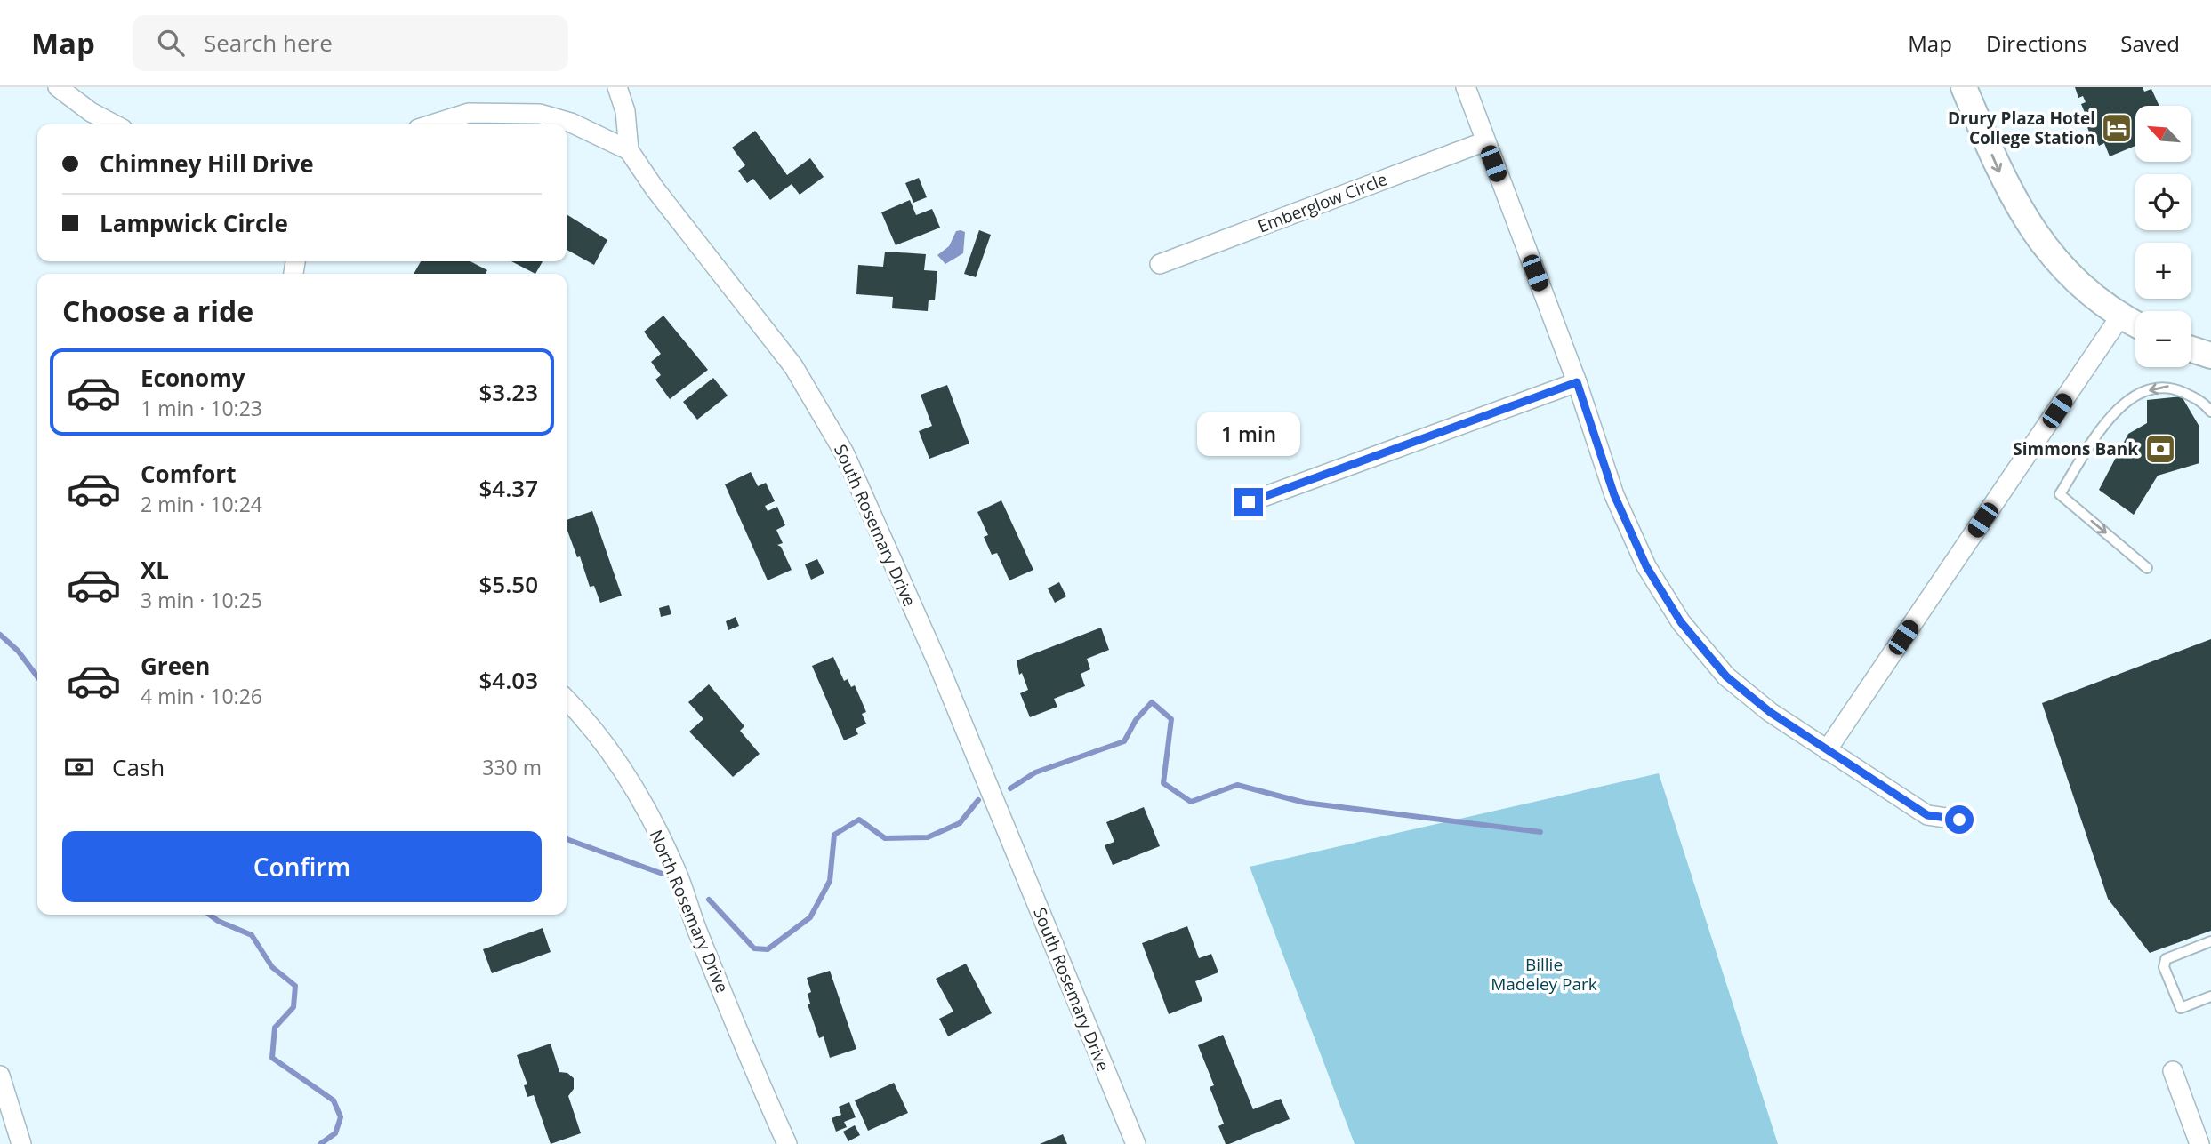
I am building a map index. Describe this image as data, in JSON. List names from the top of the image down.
{
  "streets": {
    "street": ["Emberglow Circle", "South Rosemary Drive", "North Rosemary Drive"]
  },
  "parks": ["Billie Madeley Park"],
  "places": {
    "hotel": ["Drury Plaza Hotel College Station"],
    "bank": ["Simmons Bank"]
  },
  "north": "top left",
  "page": {
    "header": "Map",
    "search": "Search here",
    "nav": ["Map", "Directions", "Saved"],
    "map_buttons": ["+", "−"],
    "banner": ["Chimney Hill Drive", "Lampwick Circle"],
    "heading": "Choose a ride",
    "list": [
      {
        "name": "Economy",
        "note": "1 min · 10:23",
        "value": "$3.23"
      },
      {
        "name": "Comfort",
        "note": "2 min · 10:24",
        "value": "$4.37"
      },
      {
        "name": "XL",
        "note": "3 min · 10:25",
        "value": "$5.50"
      },
      {
        "name": "Green",
        "note": "4 min · 10:26",
        "value": "$4.03"
      }
    ],
    "bubble": "1 min",
    "pay": ["Cash", "330 m"],
    "buttons": "Confirm"
  }
}
